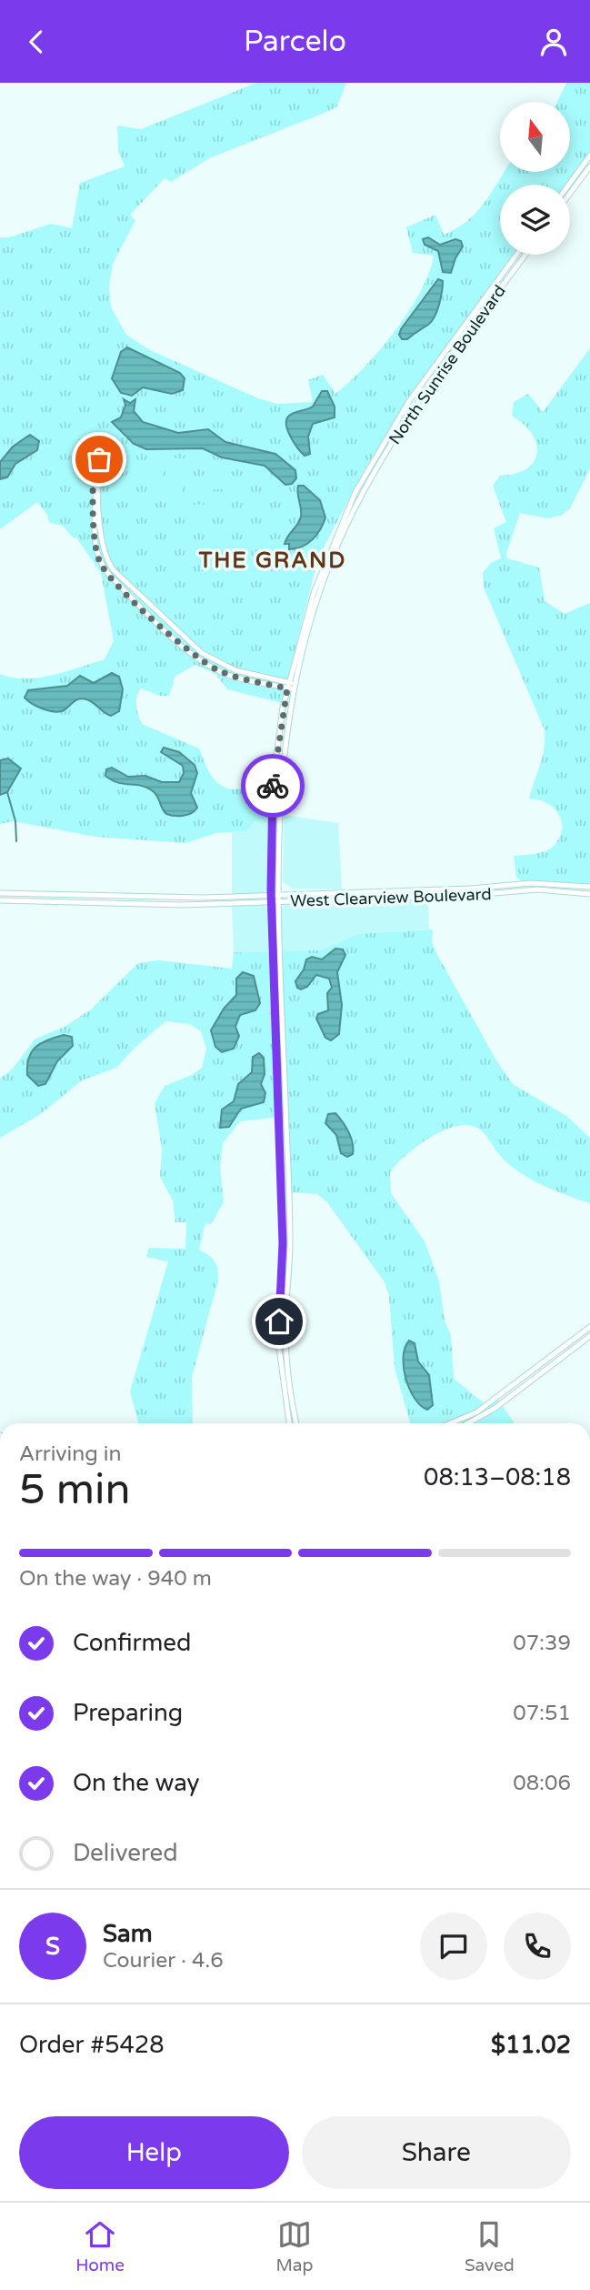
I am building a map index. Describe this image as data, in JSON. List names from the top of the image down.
{
  "streets": {
    "street": ["North Sunrise Boulevard", "West Clearview Boulevard"]
  },
  "crossings": [
    ["North Sunrise Boulevard", "West Clearview Boulevard"]
  ],
  "districts": ["THE GRAND"],
  "north": "top",
  "page": {
    "header": "Parcelo",
    "heading": ["5 min", "Arriving in", "08:13–08:18"],
    "panel": [
      "Sam",
      "Courier · 4.6",
      "Order #5428",
      "$11.02"
    ],
    "bar": "On the way · 940 m",
    "list": [
      ["Confirmed", "07:39"],
      ["Preparing", "07:51"],
      ["On the way", "08:06"],
      "Delivered"
    ],
    "round": "S",
    "buttons": ["Help", "Share"],
    "tabs": ["Home", "Map", "Saved"]
  }
}
